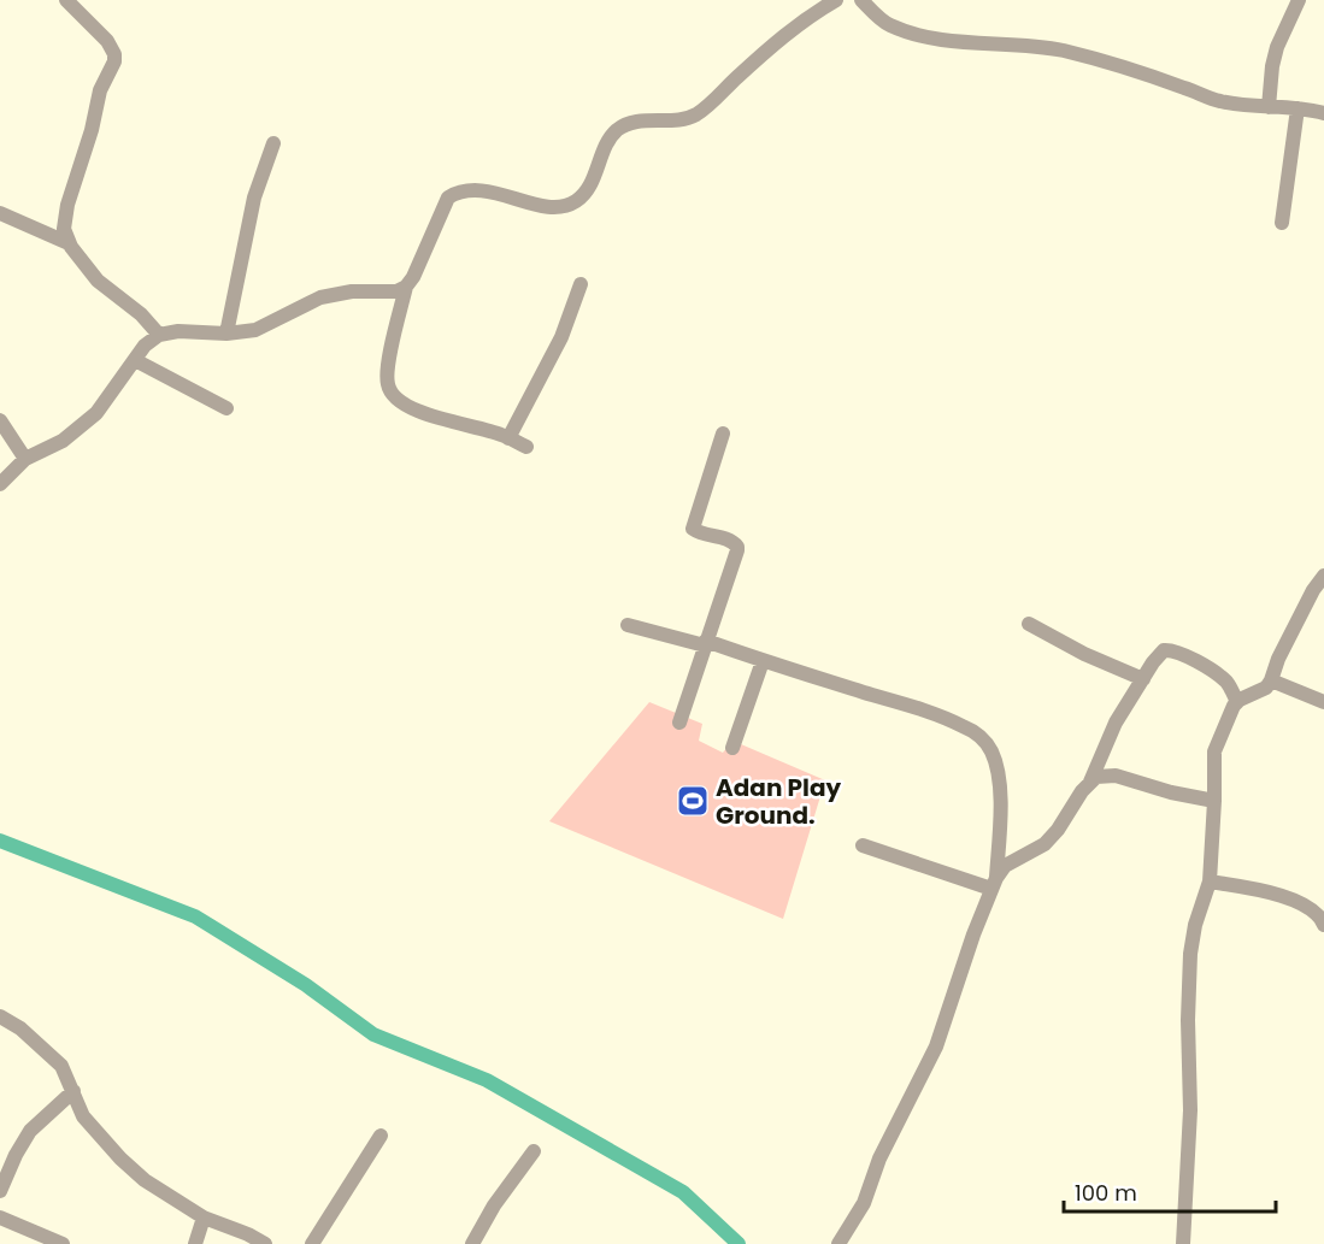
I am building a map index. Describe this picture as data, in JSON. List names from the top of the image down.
{
  "places": {
    "sports": ["Adan Play Ground."]
  },
  "scale_bar": "100 m"
}
